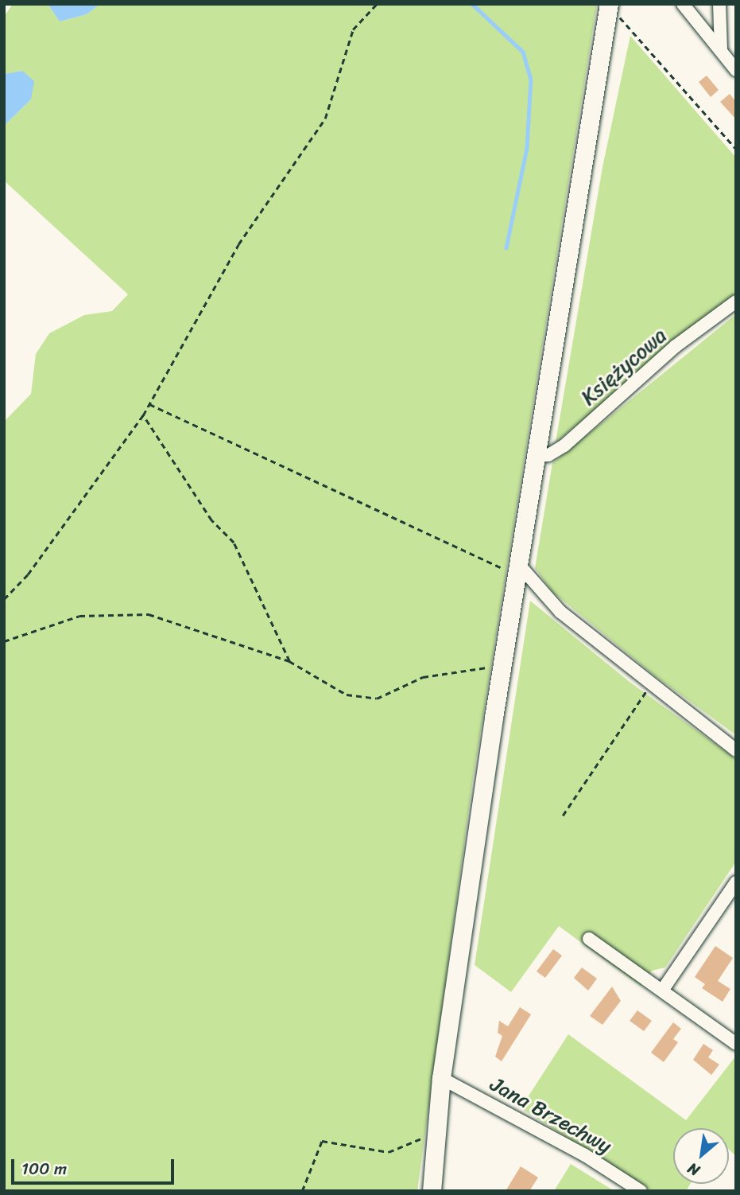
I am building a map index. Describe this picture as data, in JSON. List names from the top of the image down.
{
  "streets": {
    "street": ["Księżycowa", "Jana Brzechwy"]
  },
  "scale_bar": "100 m",
  "north": "bottom left"
}
